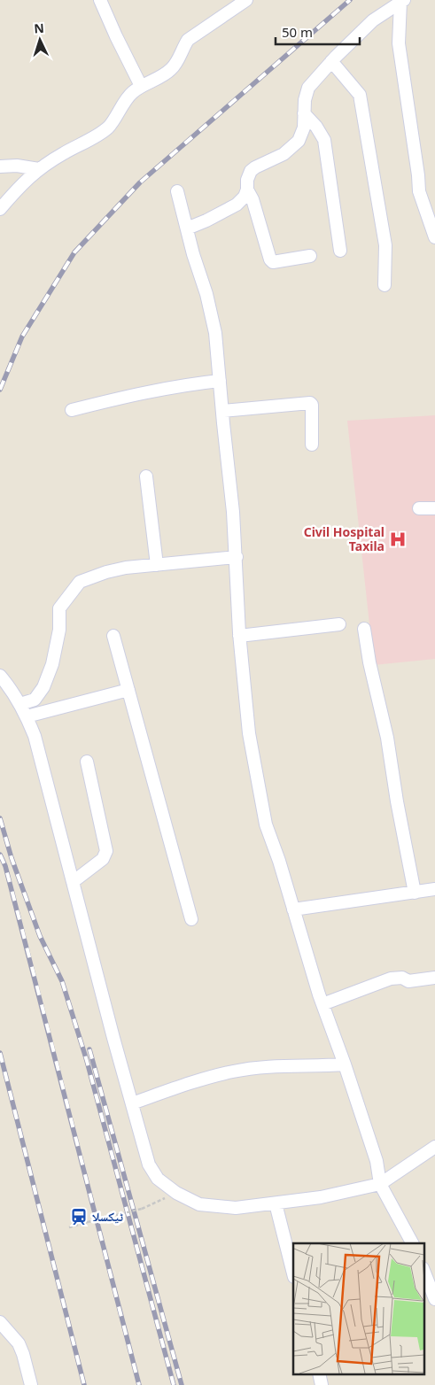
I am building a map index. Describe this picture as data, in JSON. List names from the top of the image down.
{
  "places": {
    "hospital": ["Civil Hospital Taxila"],
    "station": ["ٹیکسلا"]
  },
  "scale_bar": "50 m",
  "north": "top"
}
